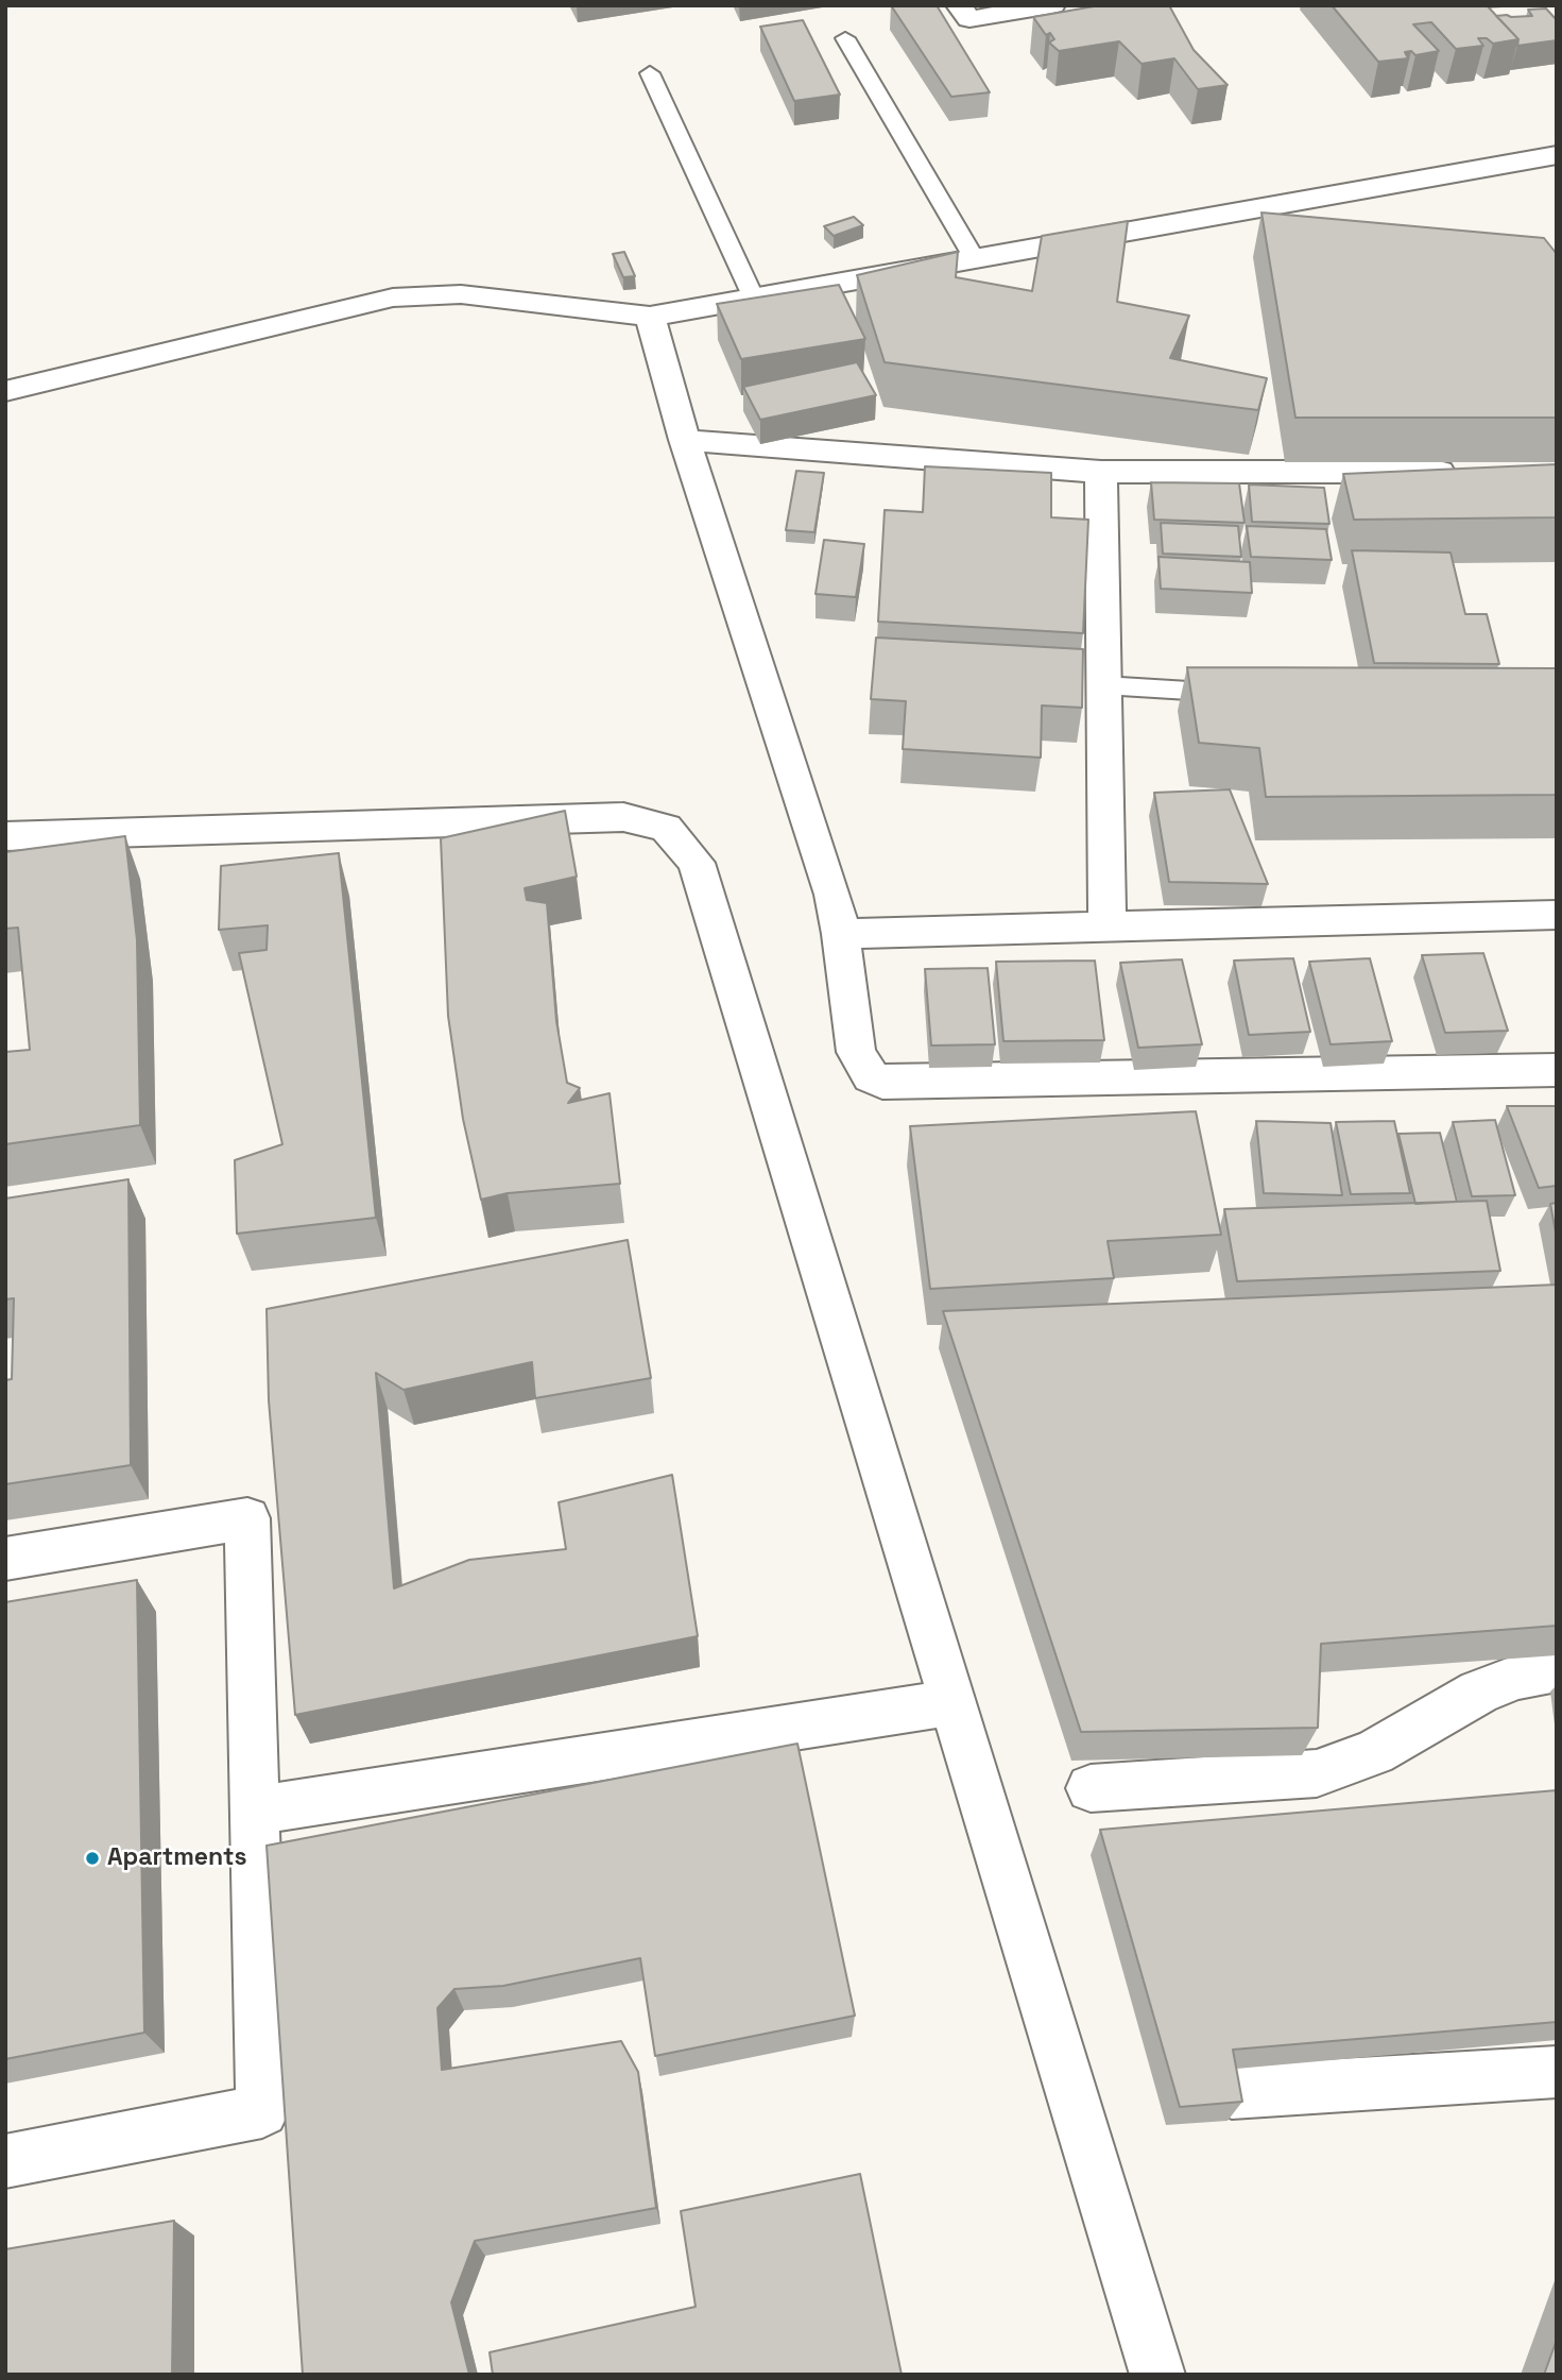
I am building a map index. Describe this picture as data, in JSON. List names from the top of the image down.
{
  "places": ["Apartments"]
}
